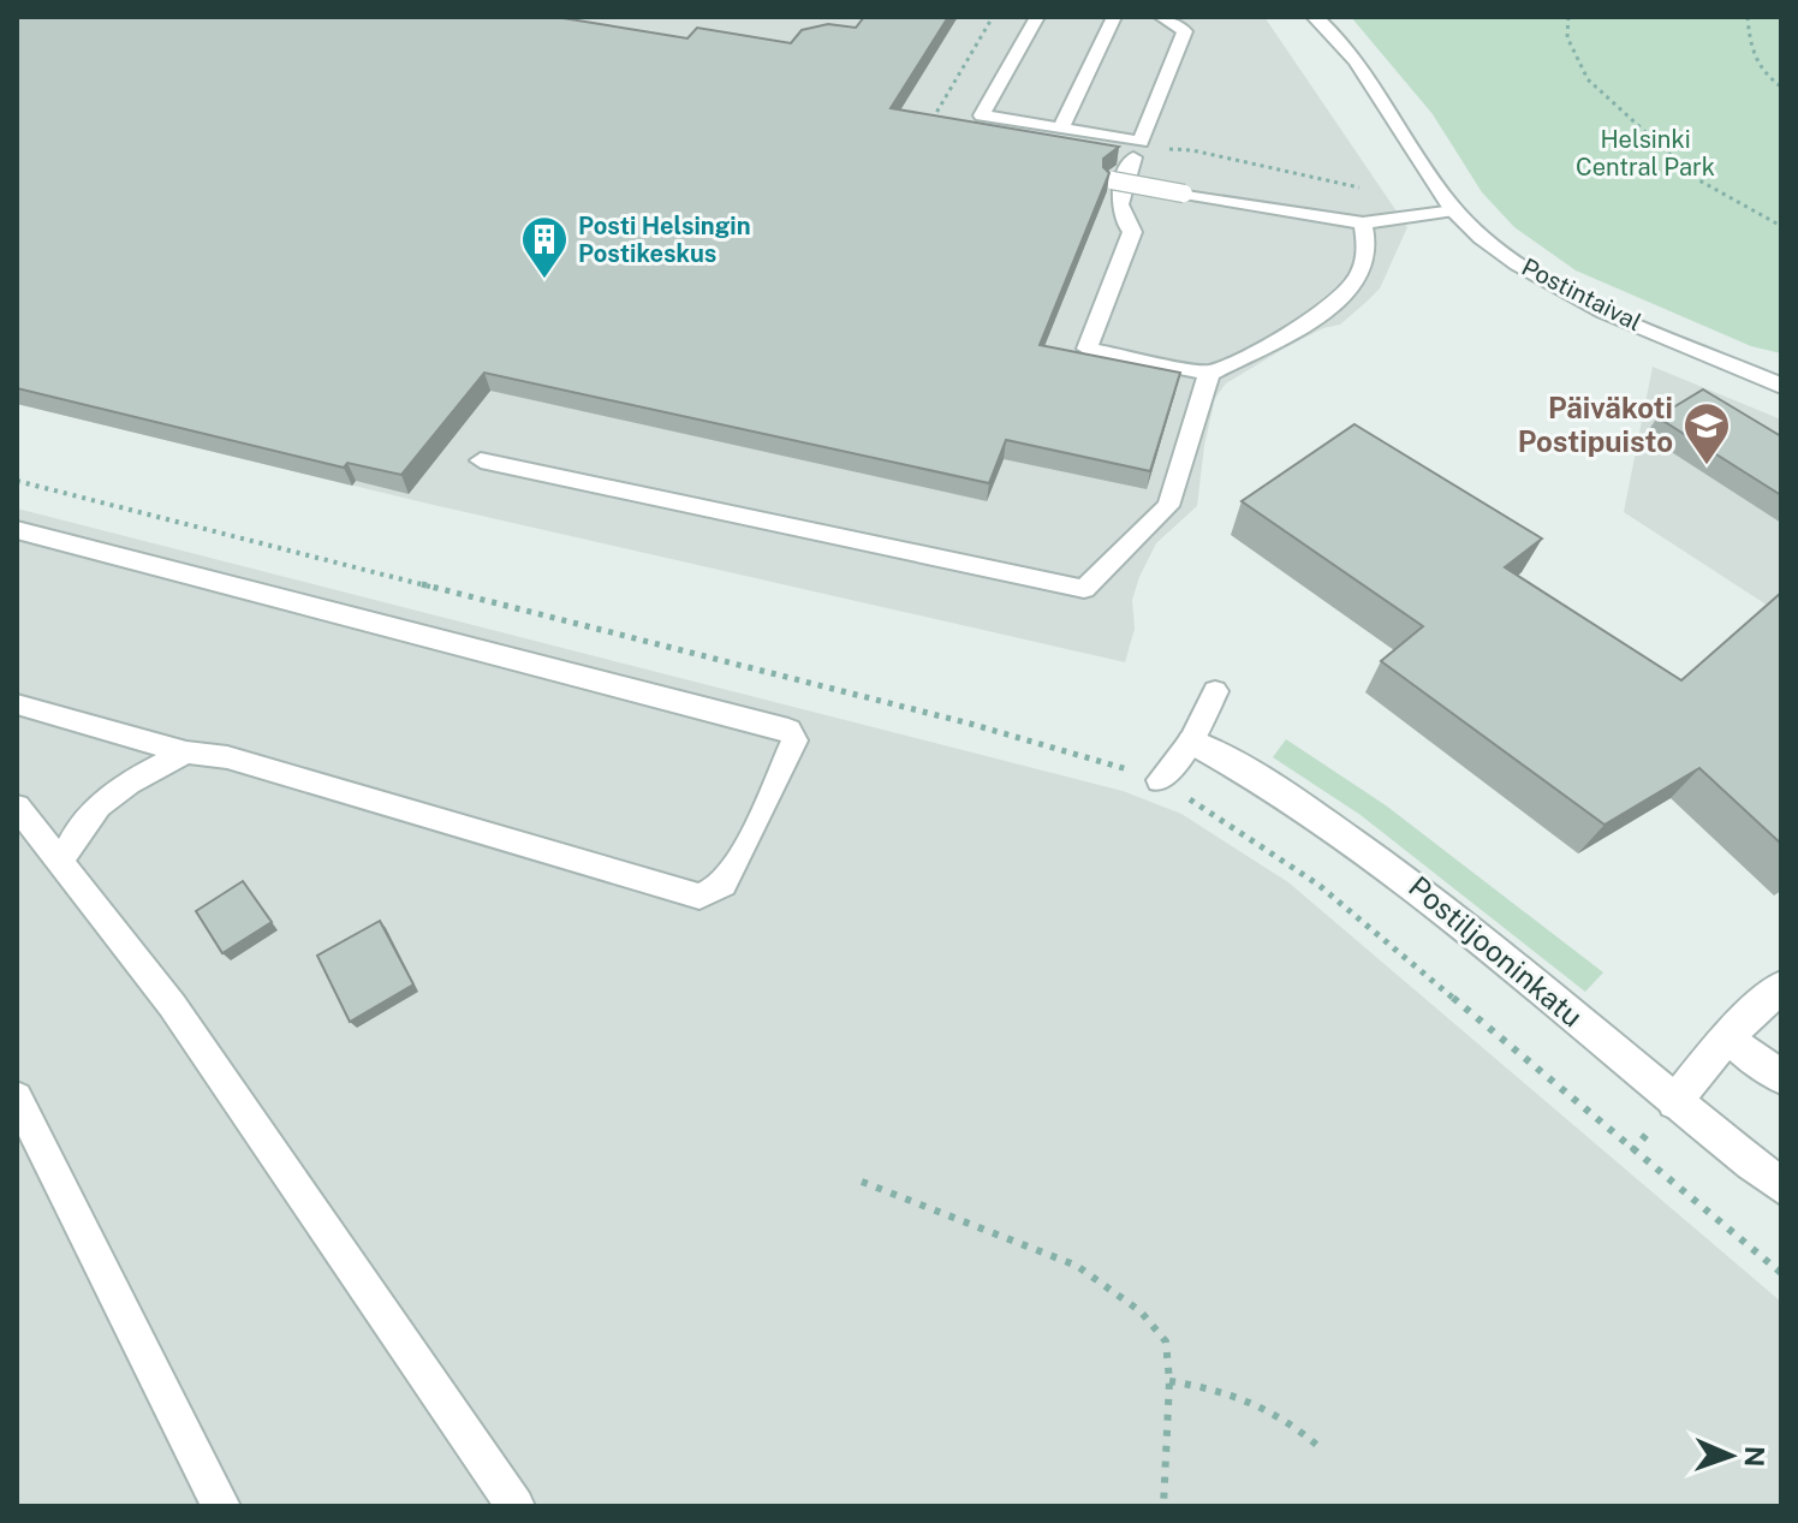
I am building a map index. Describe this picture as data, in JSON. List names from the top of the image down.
{
  "streets": {
    "street": ["Postintaival", "Postiljooninkatu"]
  },
  "parks": ["Helsinki Central Park"],
  "places": {
    "building": ["Posti Helsingin Postikeskus"],
    "school or university": ["Päiväkoti Postipuisto"]
  },
  "north": "right"
}
